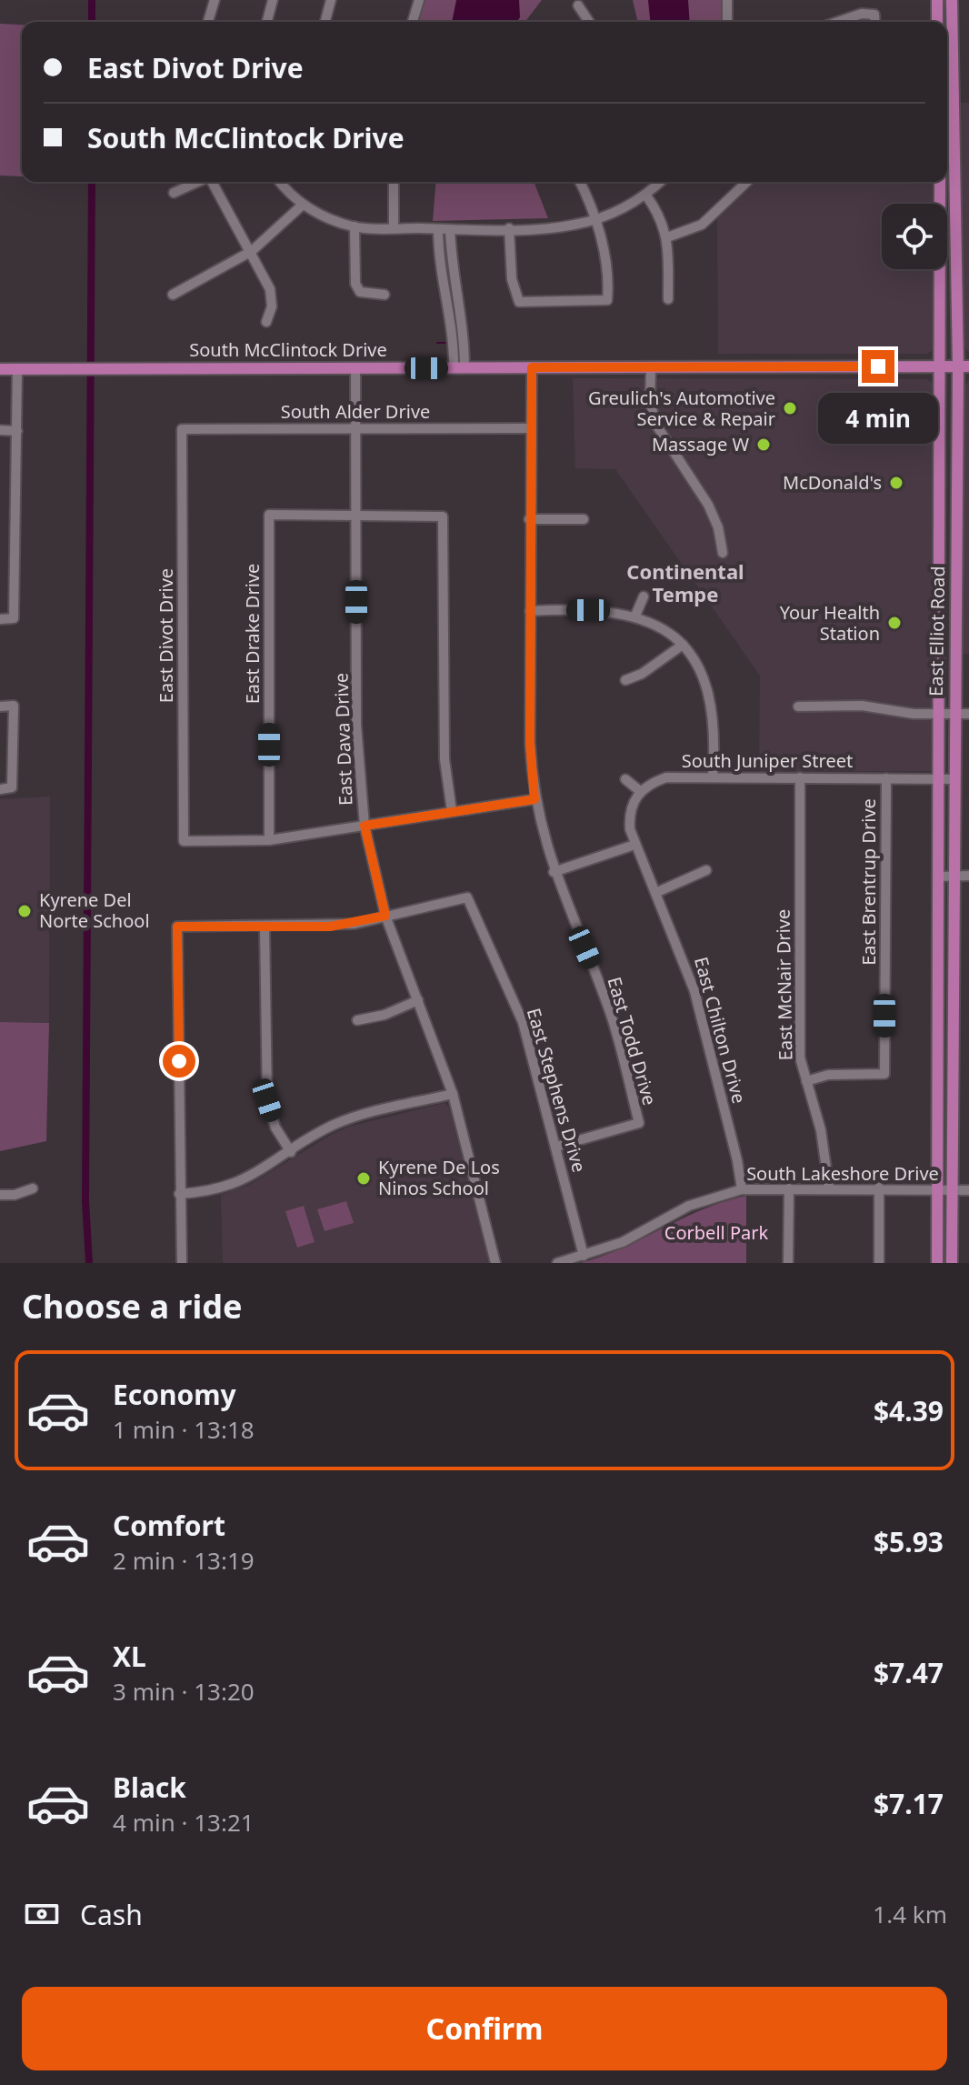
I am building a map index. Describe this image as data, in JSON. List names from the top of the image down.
{
  "streets": {
    "main road": ["South McClintock Drive", "East Elliot Road"],
    "street": [
      "South Alder Drive",
      "East Drake Drive",
      "East Divot Drive",
      "East Dava Drive",
      "South Juniper Street",
      "East Brentrup Drive",
      "East McNair Drive",
      "East Chilton Drive",
      "East Todd Drive",
      "East Stephens Drive",
      "South Lakeshore Drive"
    ]
  },
  "crossings": [
    ["South McClintock Drive", "East Elliot Road"],
    ["South McClintock Drive", "East Dava Drive"],
    ["South McClintock Drive", "East Todd Drive"],
    ["South Alder Drive", "East Divot Drive"],
    ["South Alder Drive", "East Dava Drive"],
    ["South Alder Drive", "East Todd Drive"],
    ["East Elliot Road", "South Juniper Street"],
    ["East Elliot Road", "South Lakeshore Drive"],
    ["East Drake Drive", "East Divot Drive"],
    ["East Drake Drive", "East Dava Drive"],
    ["East Dava Drive", "East Stephens Drive"],
    ["South Juniper Street", "East Brentrup Drive"],
    ["South Juniper Street", "East McNair Drive"],
    ["East Brentrup Drive", "East McNair Drive"],
    ["East McNair Drive", "South Lakeshore Drive"],
    ["East Chilton Drive", "South Lakeshore Drive"],
    ["East Todd Drive", "East Stephens Drive"],
    ["East Stephens Drive", "South Lakeshore Drive"]
  ],
  "districts": ["Continental Tempe"],
  "parks": ["Corbell Park"],
  "places": [
    "Greulich's Automotive Service & Repair",
    "Massage W",
    "McDonald's",
    "Your Health Station",
    "Kyrene Del Norte School",
    "Kyrene De Los Ninos School"
  ],
  "page": {
    "banner": ["East Divot Drive", "South McClintock Drive"],
    "bubble": "4 min",
    "heading": "Choose a ride",
    "list": [
      {
        "name": "Economy",
        "note": "1 min · 13:18",
        "value": "$4.39"
      },
      {
        "name": "Comfort",
        "note": "2 min · 13:19",
        "value": "$5.93"
      },
      {
        "name": "XL",
        "note": "3 min · 13:20",
        "value": "$7.47"
      },
      {
        "name": "Black",
        "note": "4 min · 13:21",
        "value": "$7.17"
      }
    ],
    "pay": ["Cash", "1.4 km"],
    "buttons": "Confirm"
  }
}
